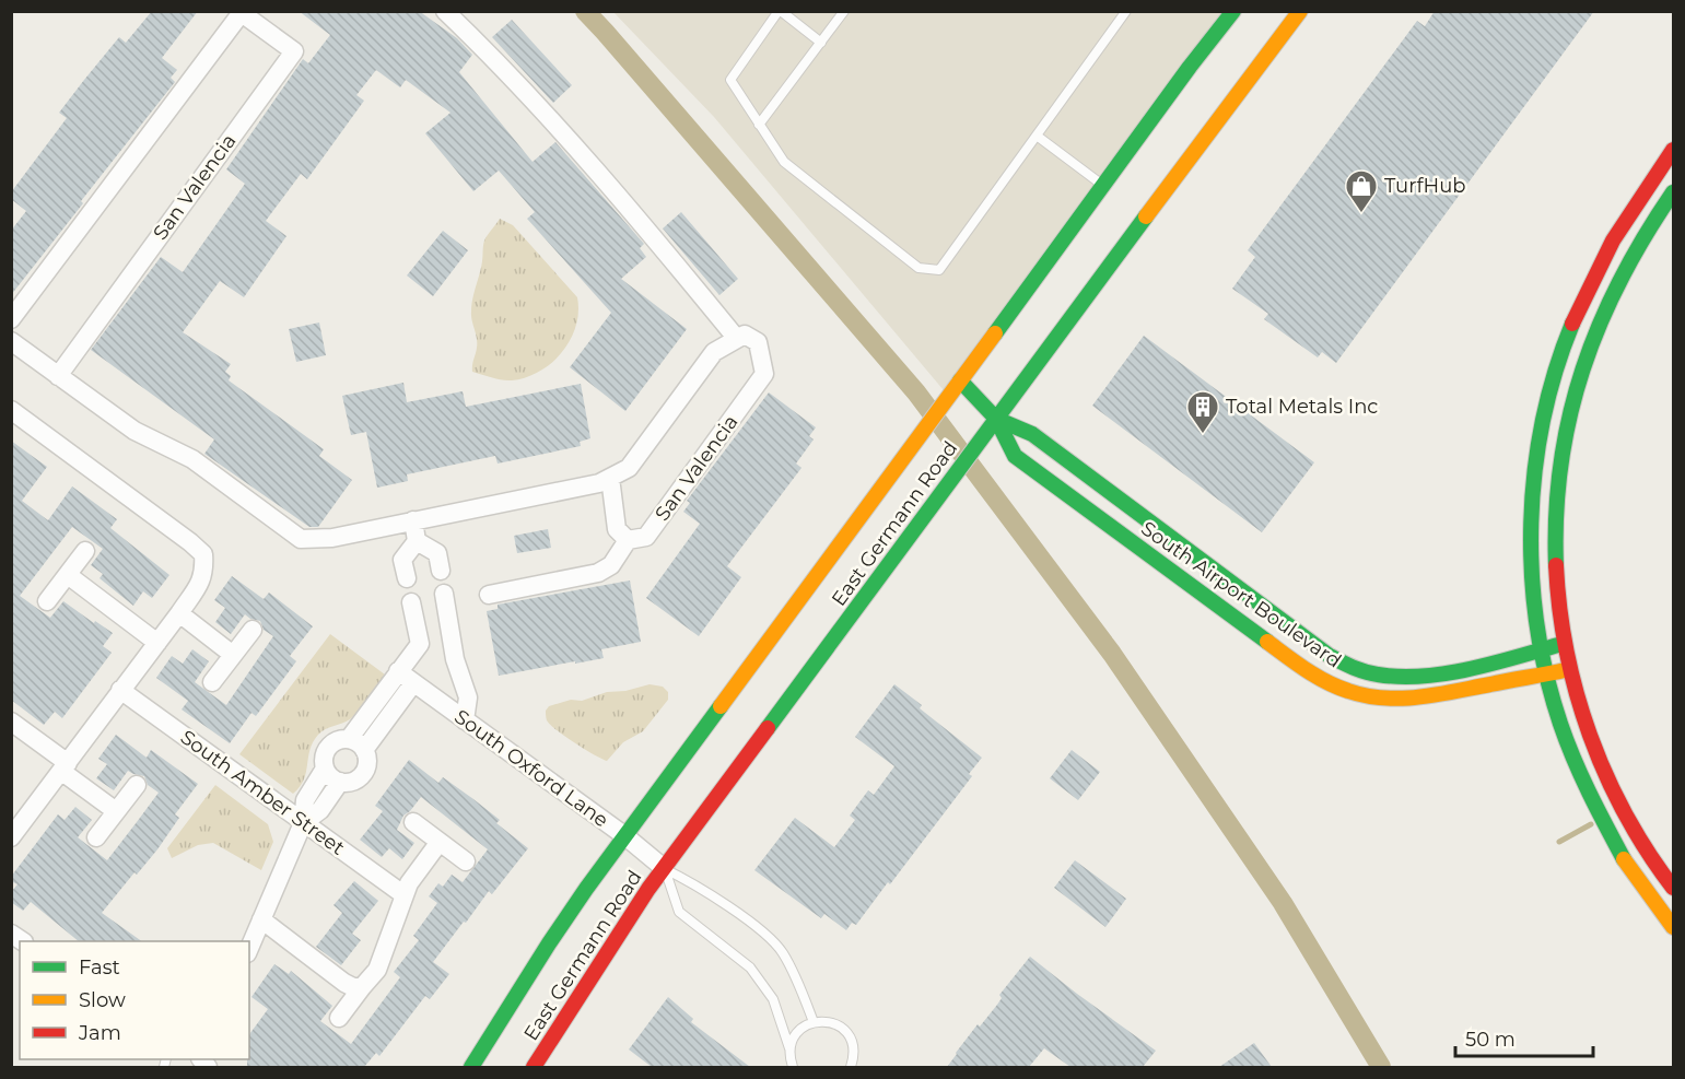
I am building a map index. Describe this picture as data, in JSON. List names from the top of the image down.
{
  "streets": {
    "street": [
      "San Valencia",
      "East Germann Road",
      "South Airport Boulevard",
      "South Oxford Lane",
      "South Amber Street"
    ]
  },
  "crossings": [
    ["East Germann Road", "South Airport Boulevard"],
    ["East Germann Road", "South Oxford Lane"]
  ],
  "places": {
    "shop": ["TurfHub"],
    "building": ["Total Metals Inc"]
  },
  "legend": ["Fast", "Slow", "Jam"],
  "scale_bar": "50 m"
}
